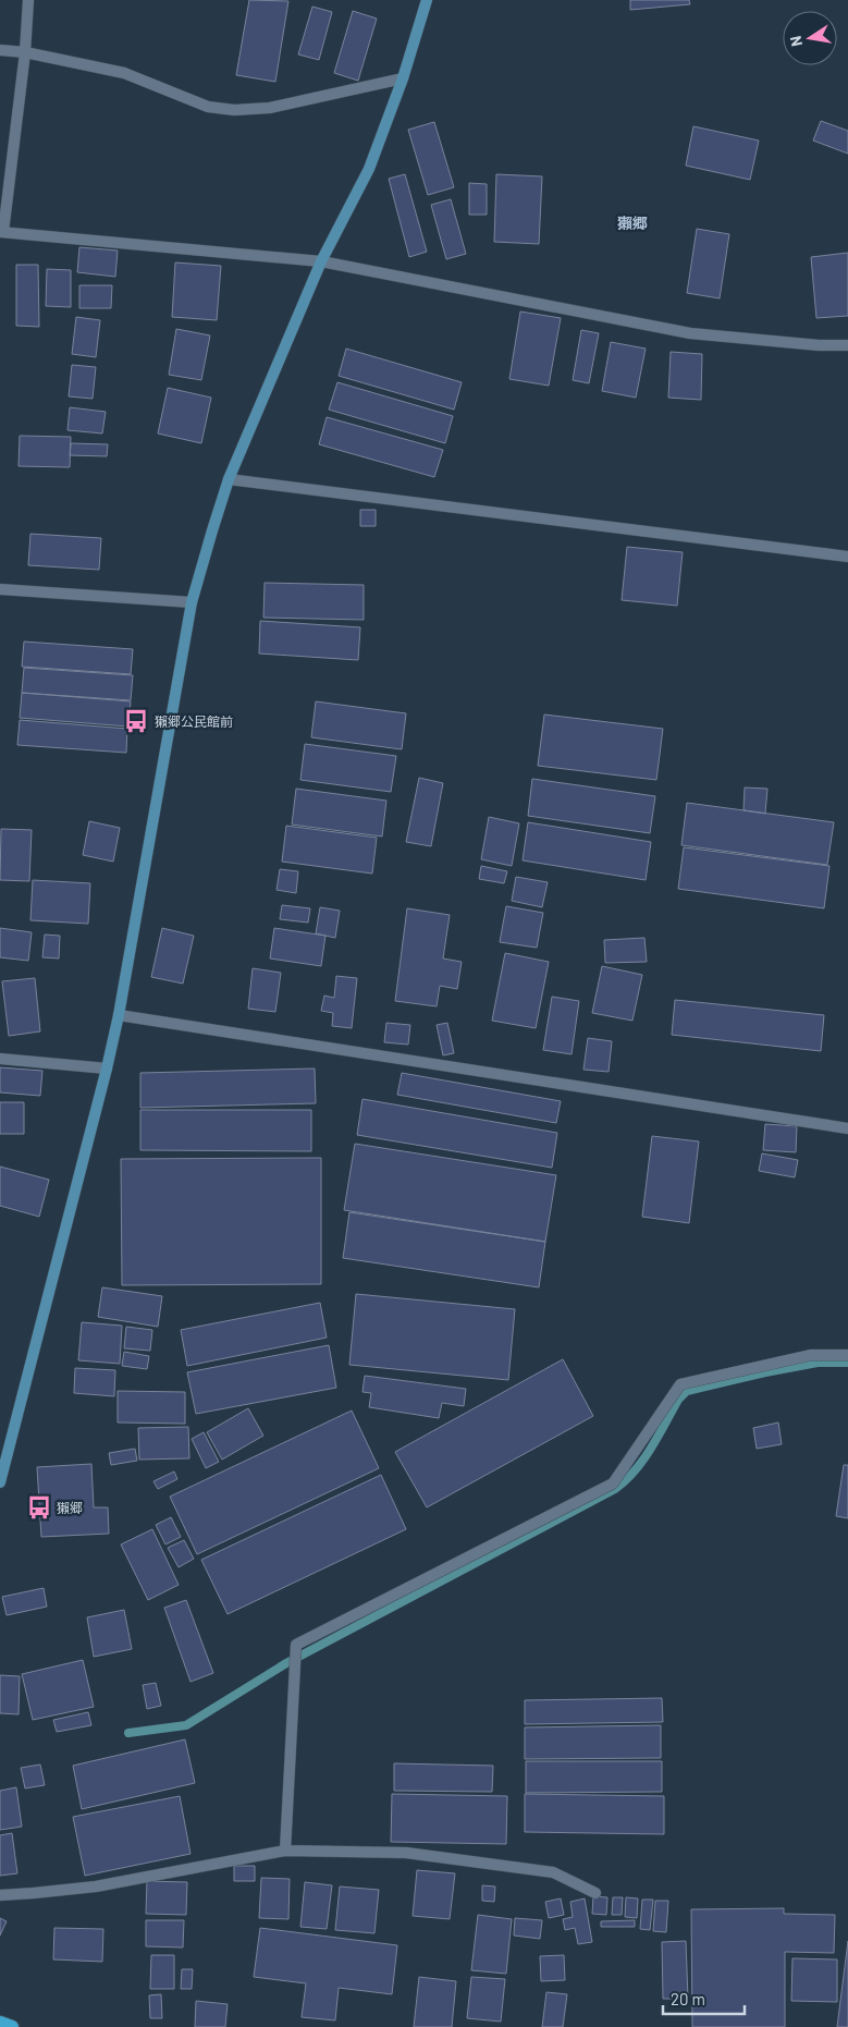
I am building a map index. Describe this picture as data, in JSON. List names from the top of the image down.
{
  "districts": ["獺郷"],
  "places": {
    "bus stop": ["獺郷公民館前", "獺郷"]
  },
  "scale_bar": "20 m",
  "north": "left"
}
